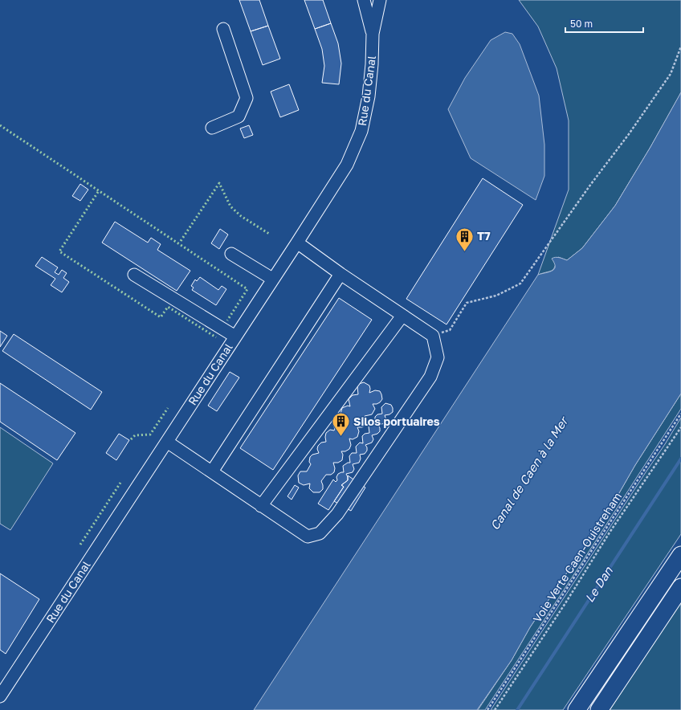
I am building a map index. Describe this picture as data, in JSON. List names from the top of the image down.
{
  "streets": {
    "street": ["Rue du Canal"],
    "path": ["Voie Verte Caen-Ouistreham"]
  },
  "water": ["Canal de Caen à la Mer", "Le Dan"],
  "places": {
    "building": ["T7", "Silos portuaires"]
  },
  "scale_bar": "50 m"
}
